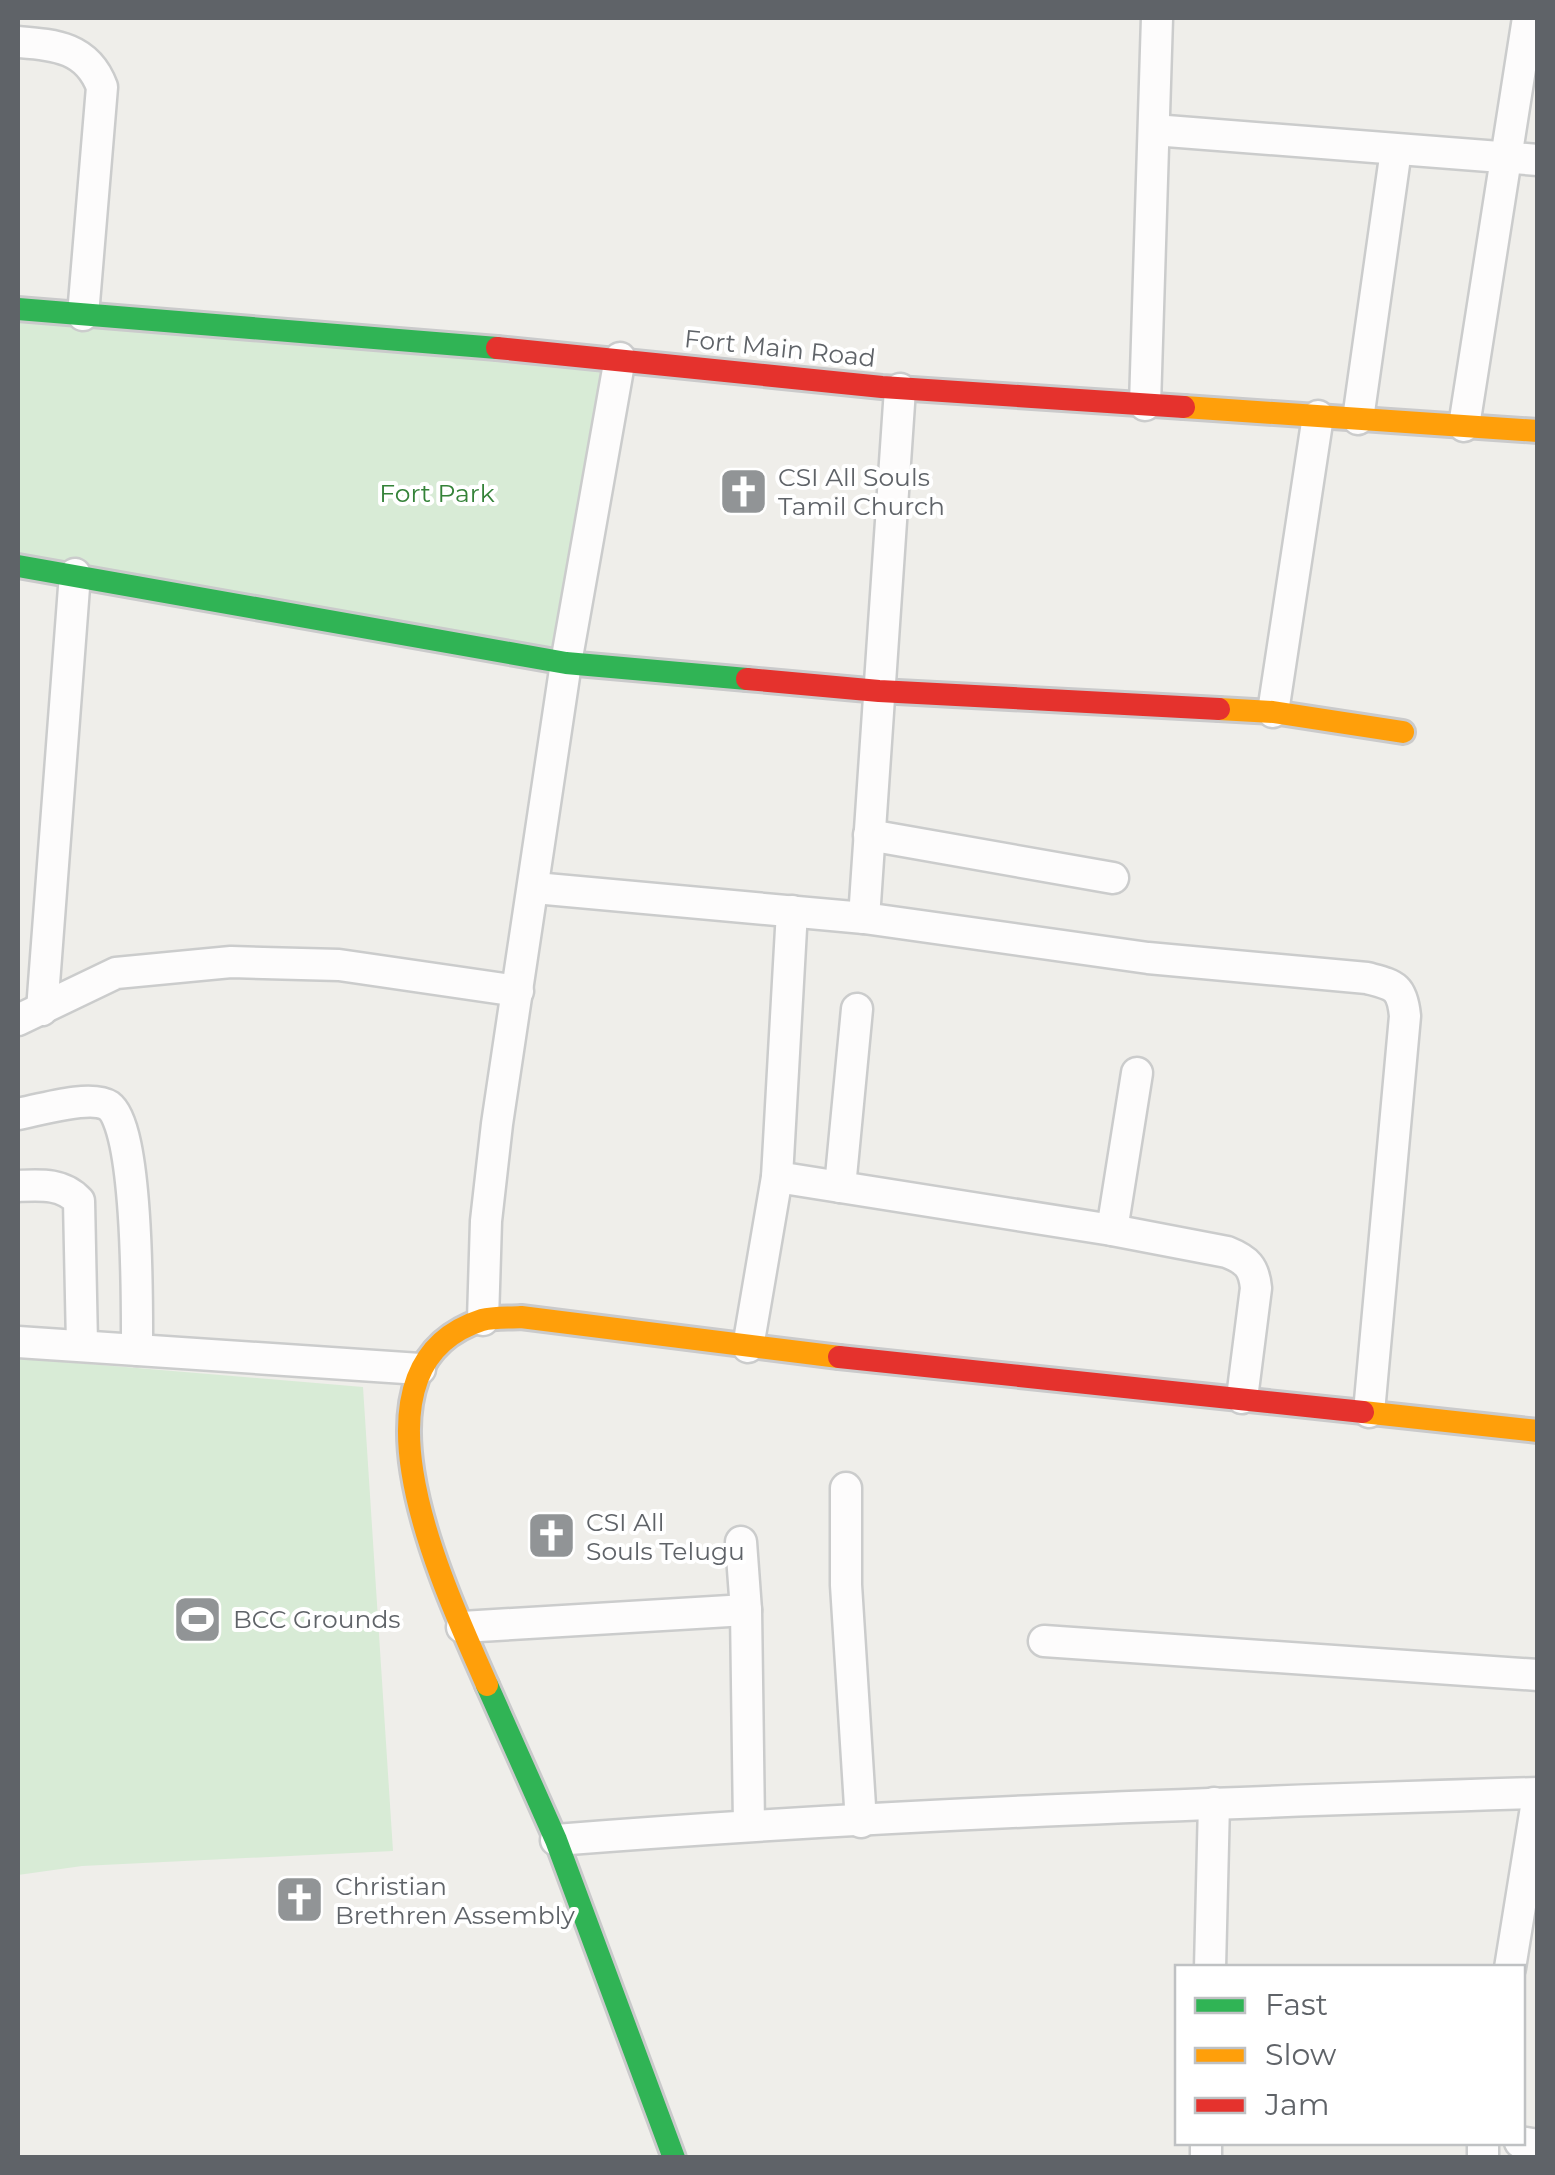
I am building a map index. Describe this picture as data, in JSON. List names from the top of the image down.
{
  "streets": {
    "street": ["Fort Main Road"]
  },
  "parks": ["Fort Park"],
  "places": {
    "church": ["CSI All Souls Tamil Church", "CSI All Souls Telugu", "Christian Brethren Assembly"],
    "sports": ["BCC Grounds"]
  },
  "legend": ["Fast", "Slow", "Jam"]
}
